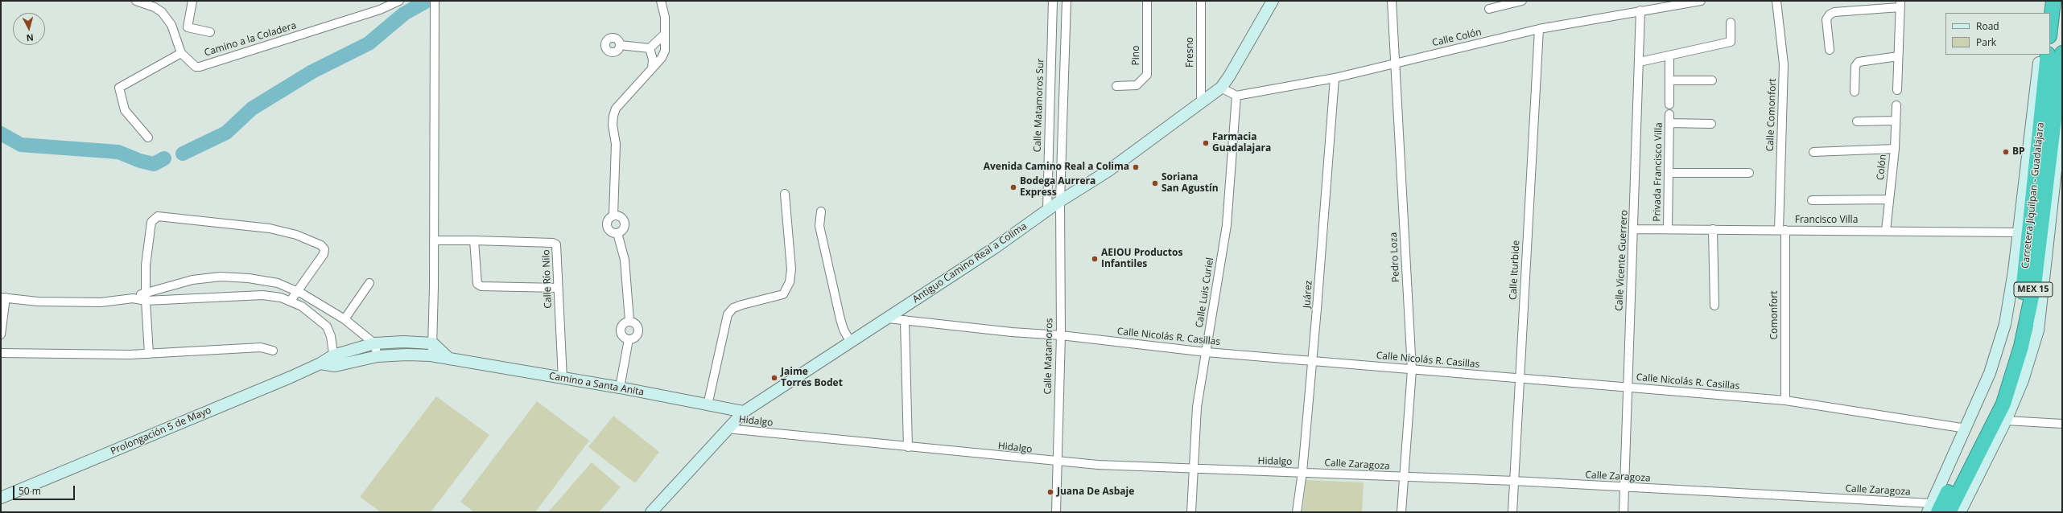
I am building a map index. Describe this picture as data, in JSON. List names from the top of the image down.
{
  "streets": {
    "highway": ["Carretera Jiquilpan - Guadalajara", "MEX 15"],
    "street": [
      "Calle Colón",
      "Camino a la Coladera",
      "Fresno",
      "Pino",
      "Calle Matamoros Sur",
      "Calle Comonfort",
      "Colón",
      "Privada Francisco Villa",
      "Francisco Villa",
      "Pedro Loza",
      "Calle Vicente Guerrero",
      "Antiguo Camino Real a Colima",
      "Calle Iturbide",
      "Calle Río Nilo",
      "Calle Luis Curiel",
      "Juárez",
      "Comonfort",
      "Calle Nicolás R. Casillas",
      "Calle Matamoros",
      "Camino a Santa Anita",
      "Hidalgo",
      "Prolongación 5 de Mayo",
      "Calle Zaragoza"
    ]
  },
  "crossings": [
    ["Calle Colón", "Pedro Loza"],
    ["Calle Colón", "Calle Vicente Guerrero"],
    ["Calle Colón", "Calle Iturbide"],
    ["Calle Colón", "Calle Luis Curiel"],
    ["Calle Colón", "Juárez"],
    ["Fresno", "Antiguo Camino Real a Colima"],
    ["Calle Matamoros Sur", "Antiguo Camino Real a Colima"],
    ["Calle Comonfort", "Francisco Villa"],
    ["Calle Comonfort", "Comonfort"],
    ["Colón", "Francisco Villa"],
    ["Privada Francisco Villa", "Francisco Villa"],
    ["Carretera Jiquilpan - Guadalajara", "Calle Zaragoza"],
    ["Francisco Villa", "Calle Vicente Guerrero"],
    ["Francisco Villa", "Comonfort"],
    ["Pedro Loza", "Calle Nicolás R. Casillas"],
    ["Pedro Loza", "Calle Zaragoza"],
    ["Calle Vicente Guerrero", "Calle Nicolás R. Casillas"],
    ["Calle Vicente Guerrero", "Calle Zaragoza"],
    ["Antiguo Camino Real a Colima", "Calle Nicolás R. Casillas"],
    ["Antiguo Camino Real a Colima", "Calle Matamoros"],
    ["Antiguo Camino Real a Colima", "Camino a Santa Anita"],
    ["Antiguo Camino Real a Colima", "Hidalgo"],
    ["Calle Iturbide", "Calle Nicolás R. Casillas"],
    ["Calle Iturbide", "Calle Zaragoza"],
    ["Calle Río Nilo", "Camino a Santa Anita"],
    ["Calle Luis Curiel", "Calle Nicolás R. Casillas"],
    ["Calle Luis Curiel", "Hidalgo"],
    ["Juárez", "Calle Nicolás R. Casillas"],
    ["Juárez", "Hidalgo"],
    ["Juárez", "Calle Zaragoza"],
    ["Comonfort", "Calle Nicolás R. Casillas"],
    ["Calle Nicolás R. Casillas", "Calle Matamoros"],
    ["Calle Matamoros", "Hidalgo"],
    ["Camino a Santa Anita", "Prolongación 5 de Mayo"],
    ["Hidalgo", "Calle Zaragoza"]
  ],
  "places": [
    "Farmacia Guadalajara",
    "BP",
    "Avenida Camino Real a Colima",
    "Soriana San Agustín",
    "Bodega Aurrera Express",
    "AEIOU Productos Infantiles",
    "Jaime Torres Bodet",
    "Juana De Asbaje"
  ],
  "legend": ["Road", "Park"],
  "scale_bar": "50 m",
  "north": "bottom"
}
